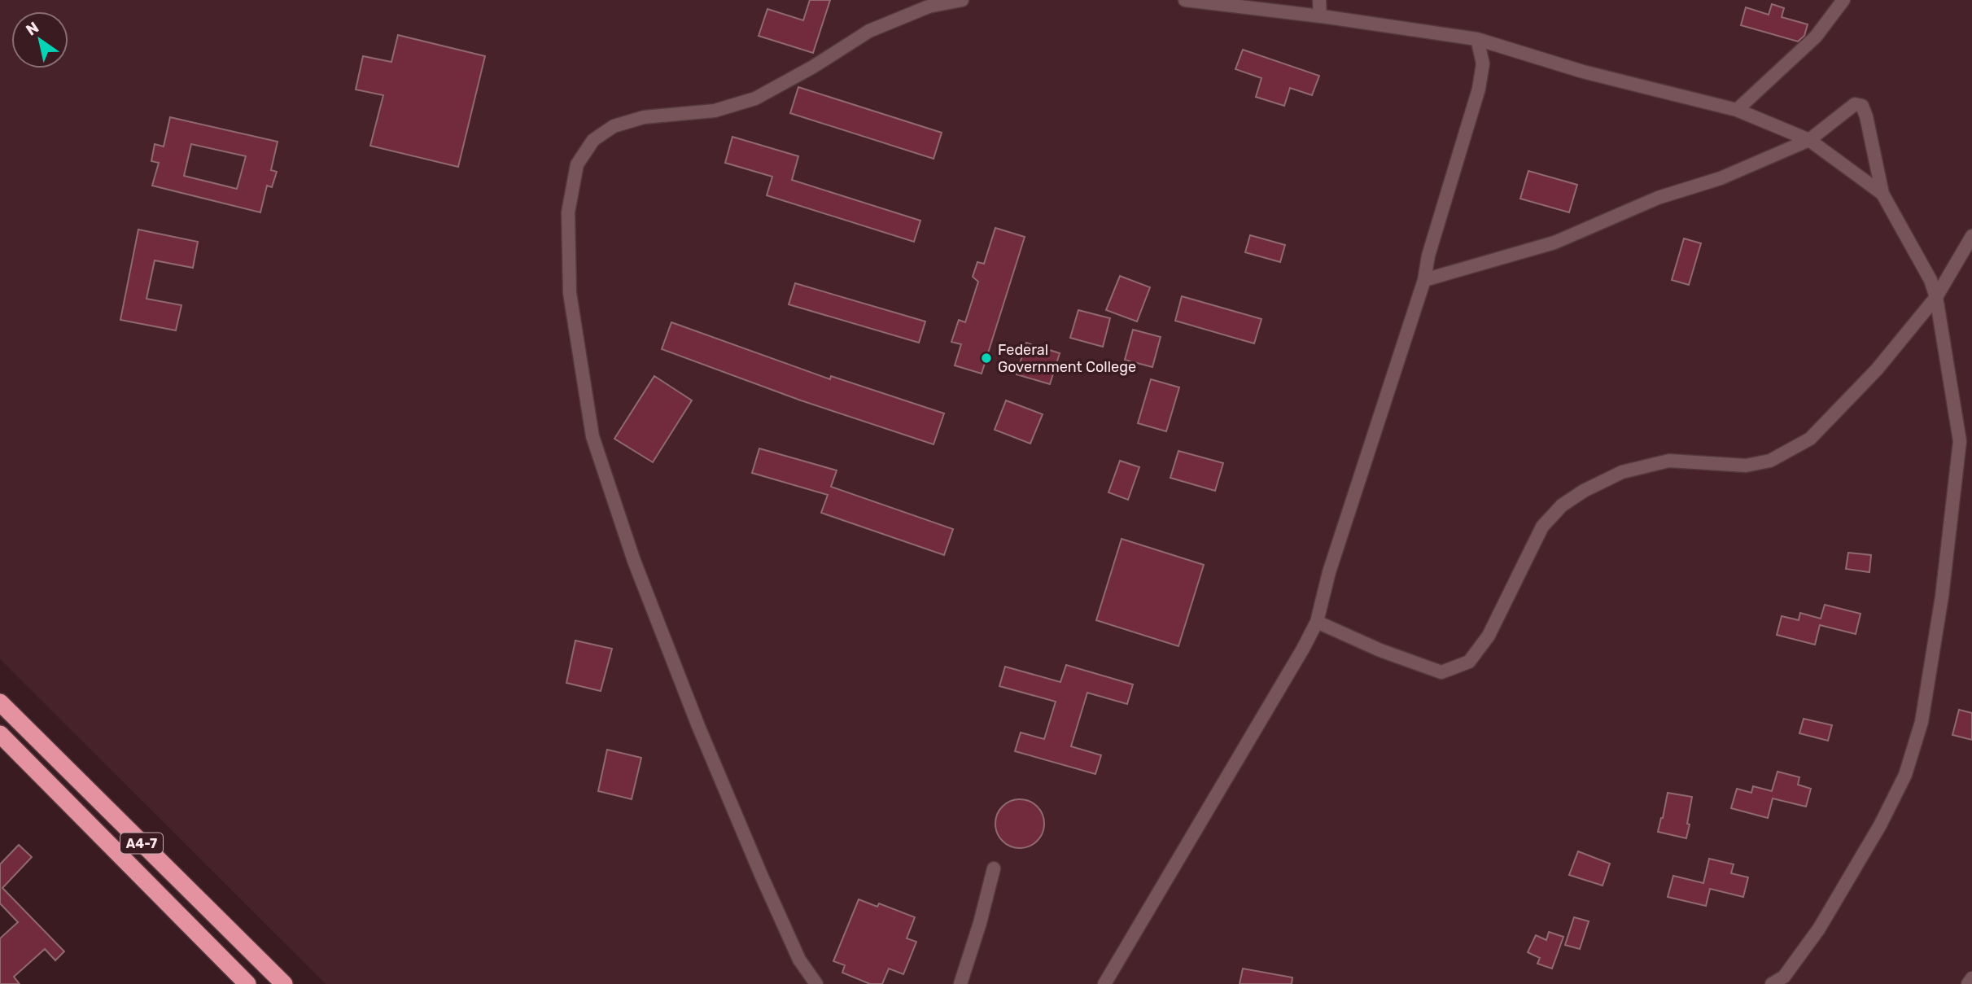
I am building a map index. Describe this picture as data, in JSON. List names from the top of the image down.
{
  "streets": {
    "highway": ["A4-7"]
  },
  "places": ["Federal Government College"],
  "north": "top left"
}
